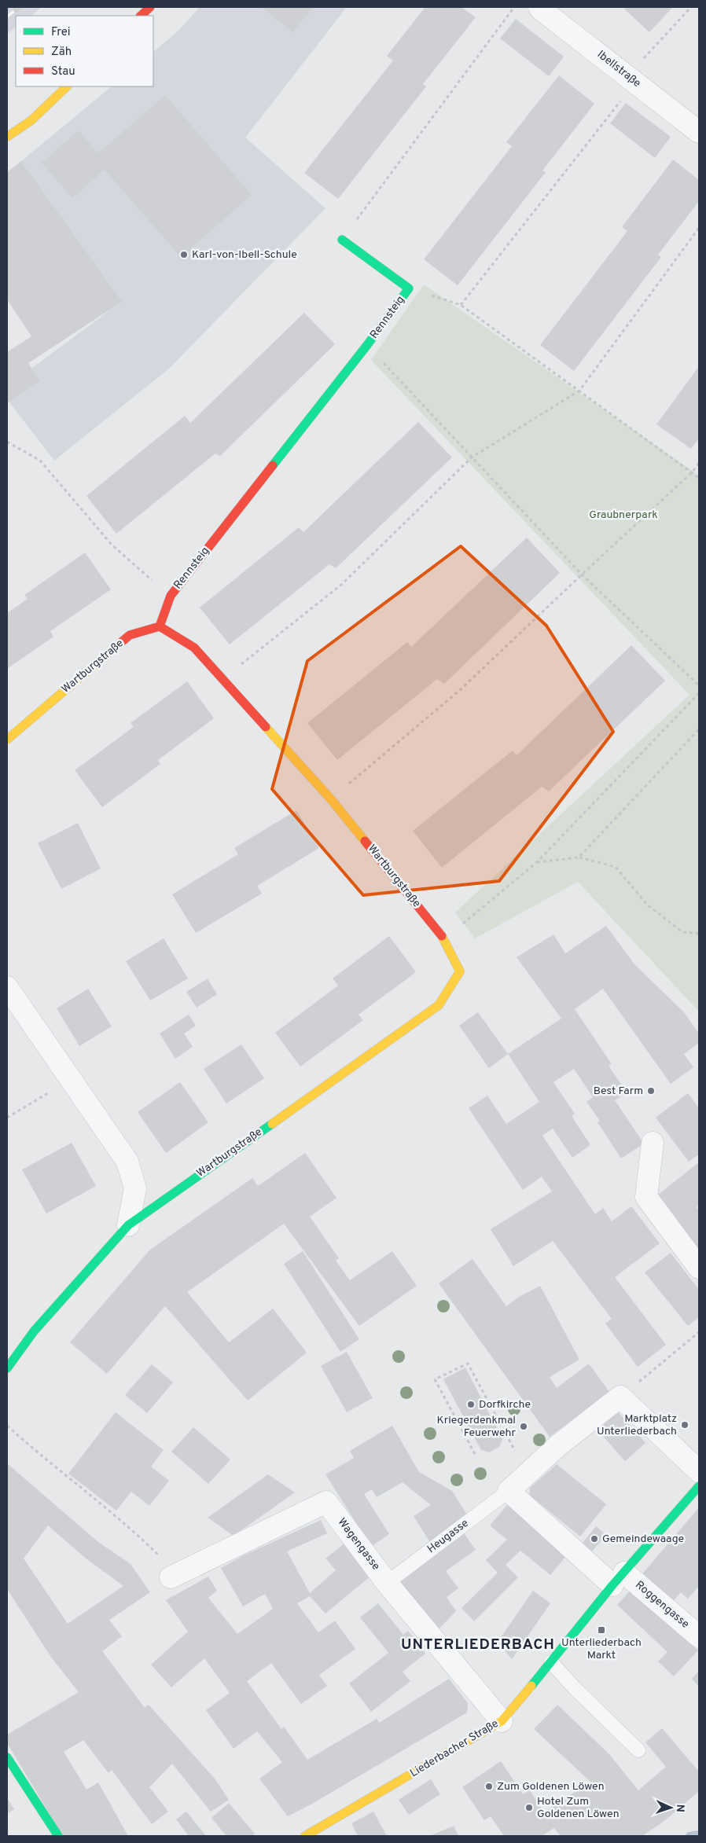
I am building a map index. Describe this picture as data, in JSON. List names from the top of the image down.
{
  "streets": {
    "street": [
      "Ibellstraße",
      "Rennsteig",
      "Wartburgstraße",
      "Heugasse",
      "Wagengasse",
      "Roggengasse",
      "Liederbacher Straße"
    ]
  },
  "crossings": [
    ["Rennsteig", "Wartburgstraße"],
    ["Heugasse", "Wagengasse"],
    ["Wagengasse", "Liederbacher Straße"],
    ["Roggengasse", "Liederbacher Straße"]
  ],
  "districts": ["UNTERLIEDERBACH"],
  "parks": ["Graubnerpark"],
  "places": {
    "other": [
      "Karl-von-Ibell-Schule",
      "Best Farm",
      "Dorfkirche",
      "Marktplatz Unterliederbach",
      "Kriegerdenkmal Feuerwehr",
      "Gemeindewaage",
      "Zum Goldenen Löwen",
      "Hotel Zum Goldenen Löwen"
    ],
    "transit": ["Unterliederbach Markt"]
  },
  "legend": ["Frei", "Zäh", "Stau"],
  "north": "right"
}
